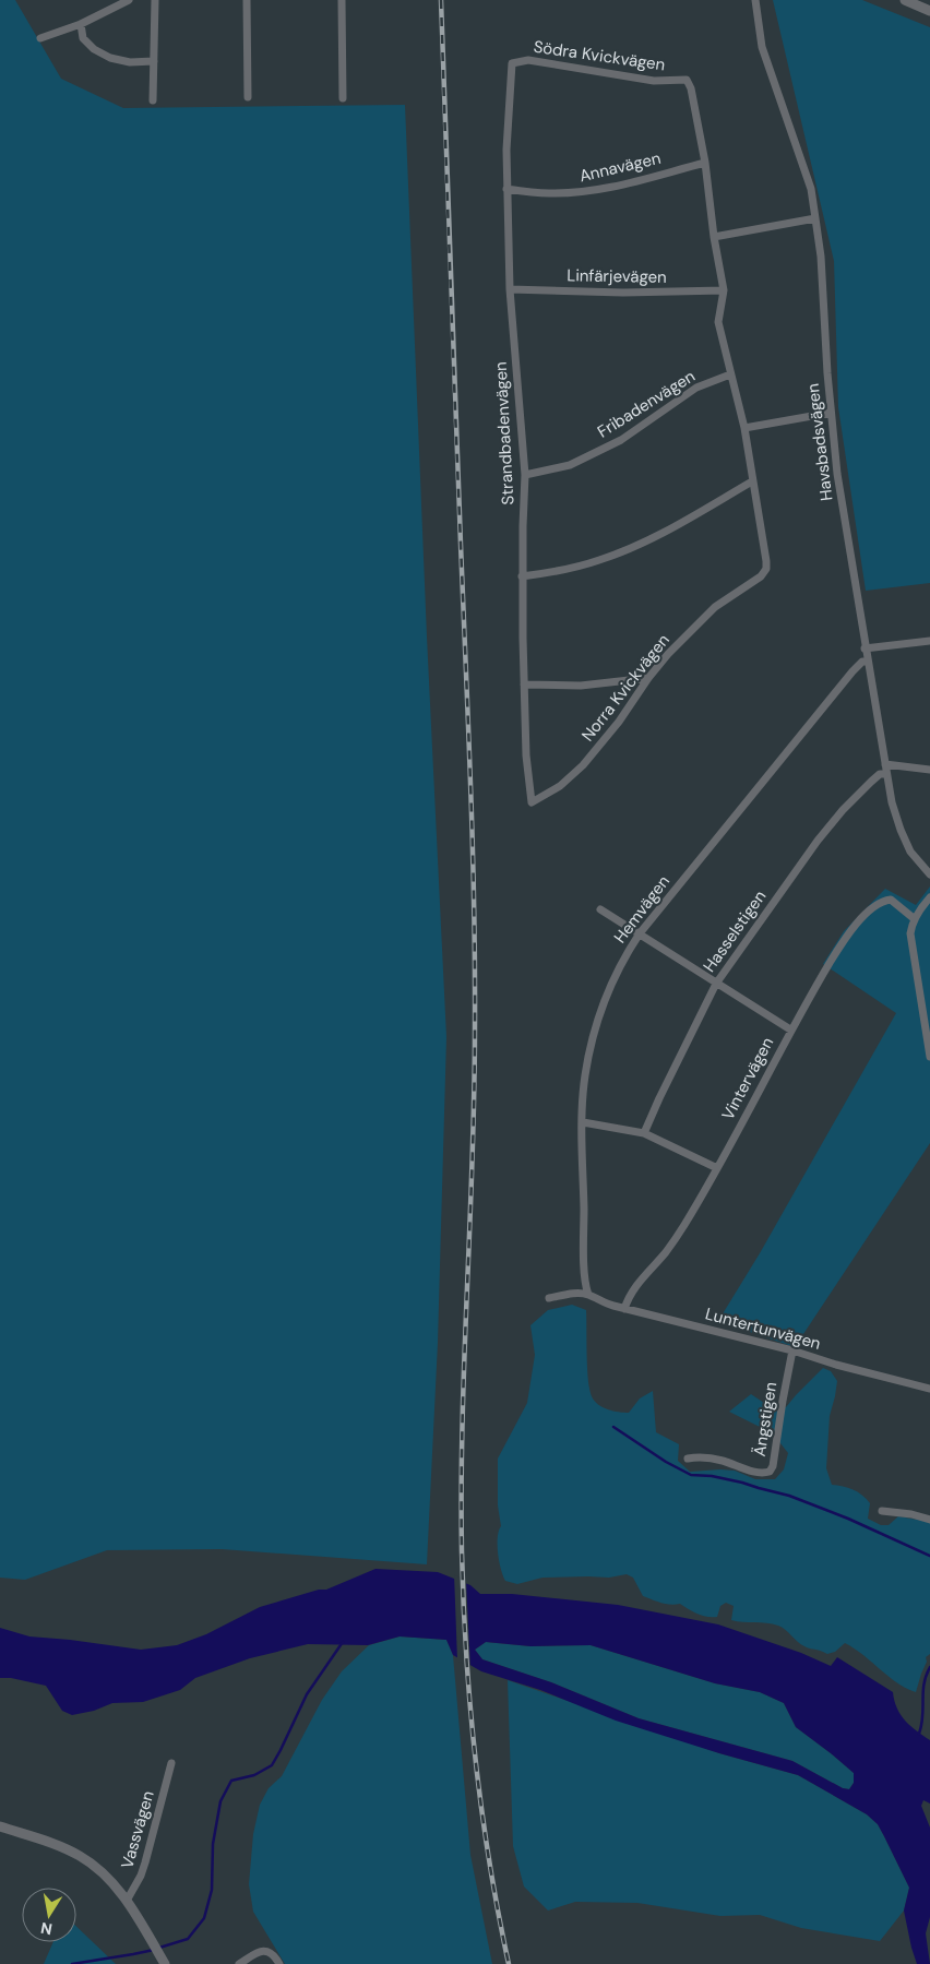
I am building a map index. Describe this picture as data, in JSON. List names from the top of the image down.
{
  "streets": {
    "street": [
      "Södra Kvickvägen",
      "Annavägen",
      "Linfärjevägen",
      "Fribadenvägen",
      "Strandbadenvägen",
      "Havsbadsvägen",
      "Norra Kvickvägen",
      "Hemvägen",
      "Hasselstigen",
      "Vintervägen",
      "Luntertunvägen",
      "Ängstigen",
      "Vassvägen"
    ]
  },
  "crossings": [
    ["Södra Kvickvägen", "Annavägen"],
    ["Södra Kvickvägen", "Linfärjevägen"],
    ["Södra Kvickvägen", "Fribadenvägen"],
    ["Södra Kvickvägen", "Strandbadenvägen"],
    ["Annavägen", "Strandbadenvägen"],
    ["Linfärjevägen", "Strandbadenvägen"],
    ["Fribadenvägen", "Strandbadenvägen"],
    ["Strandbadenvägen", "Norra Kvickvägen"],
    ["Havsbadsvägen", "Hemvägen"],
    ["Havsbadsvägen", "Hasselstigen"],
    ["Hemvägen", "Luntertunvägen"],
    ["Vintervägen", "Luntertunvägen"],
    ["Luntertunvägen", "Ängstigen"]
  ],
  "north": "bottom"
}
